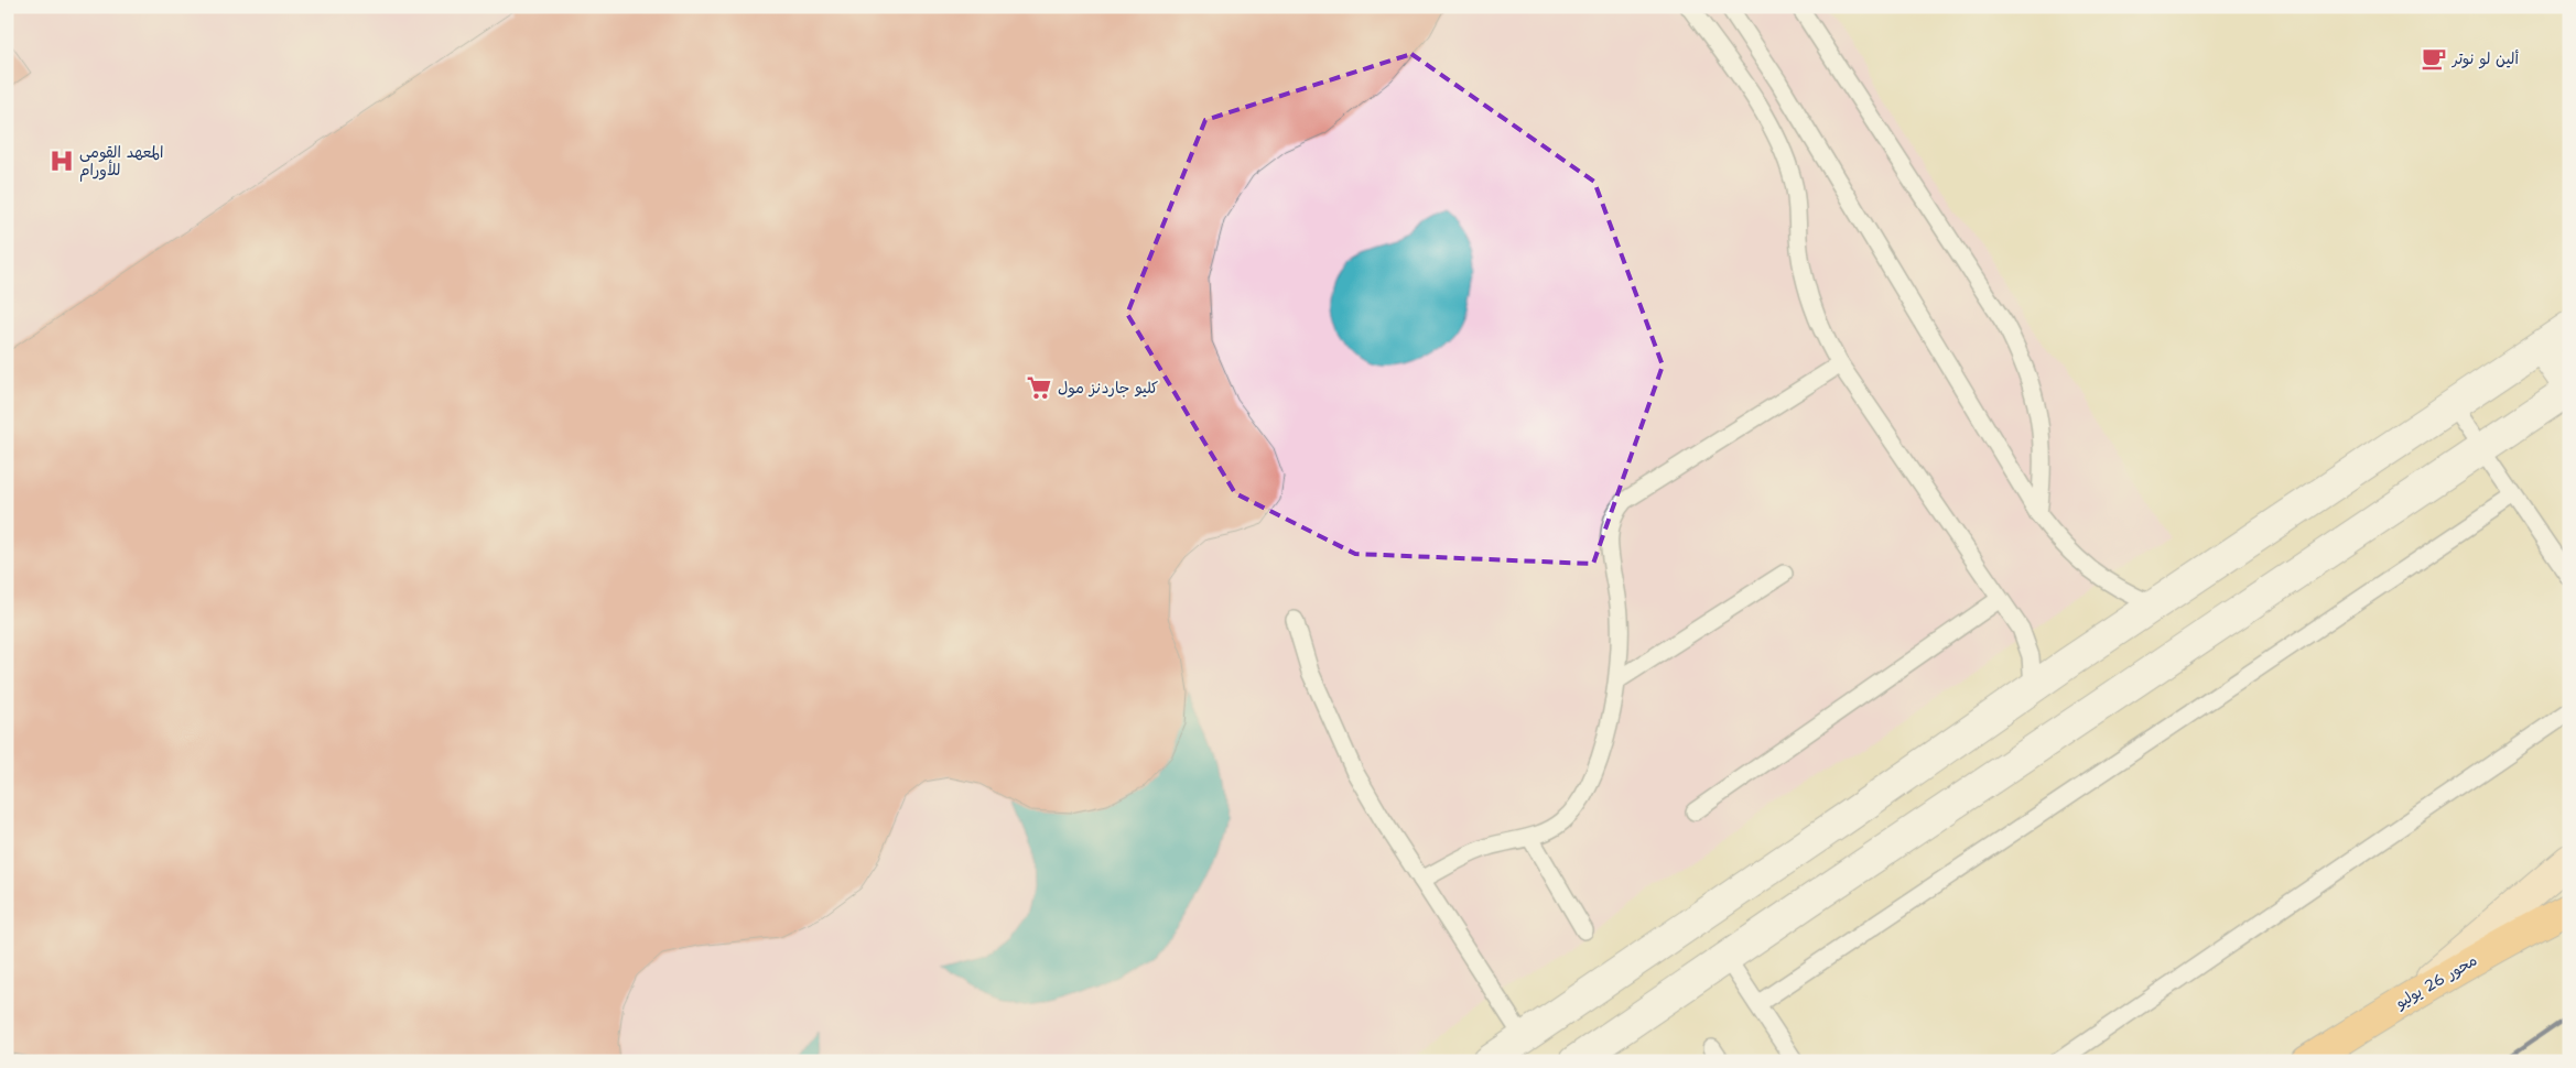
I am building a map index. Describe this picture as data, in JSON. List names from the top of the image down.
{
  "streets": {
    "highway": ["محور 26 يوليو"]
  },
  "places": {
    "cafe": ["ألين لو نوتر"],
    "hospital": ["المعهد القومى للأورام"],
    "supermarket": ["كليو جاردنز مول"]
  }
}
